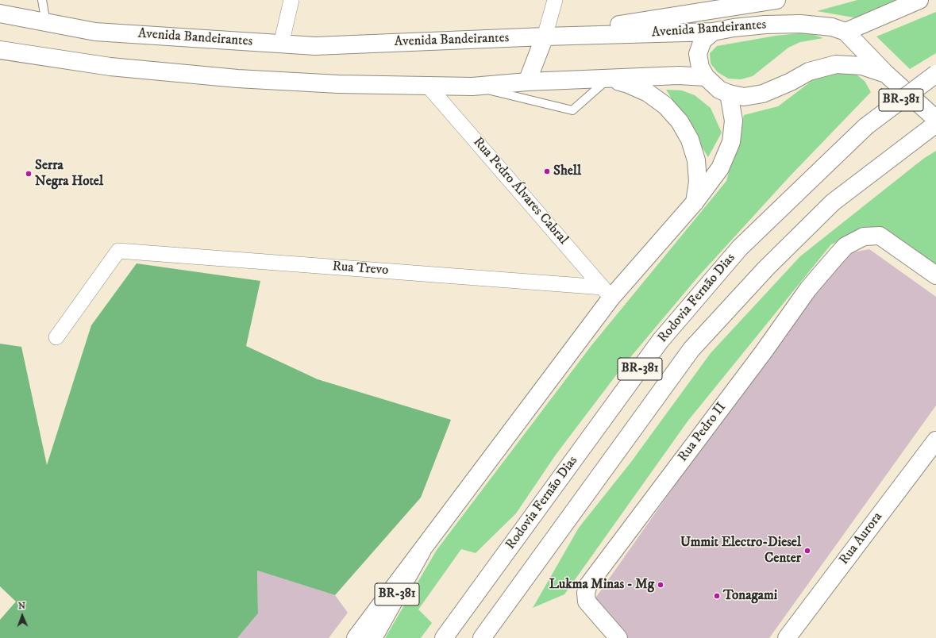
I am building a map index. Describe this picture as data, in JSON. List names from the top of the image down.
{
  "streets": {
    "main road": [
      "Avenida Bandeirantes",
      "BR-381",
      "Rodovia Fernão Dias",
      "Rua Pedro II",
      "Rua Aurora"
    ],
    "street": ["Rua Pedro Álvares Cabral", "Rua Trevo"]
  },
  "crossings": [
    ["Avenida Bandeirantes", "BR-381"],
    ["BR-381", "Rua Pedro Álvares Cabral"],
    ["BR-381", "Rua Trevo"],
    ["Rua Pedro Álvares Cabral", "Rua Trevo"]
  ],
  "places": [
    "Shell",
    "Serra Negra Hotel",
    "Ummit Electro-Diesel Center",
    "Lukma Minas - Mg",
    "Tonagami"
  ],
  "north": "top"
}
